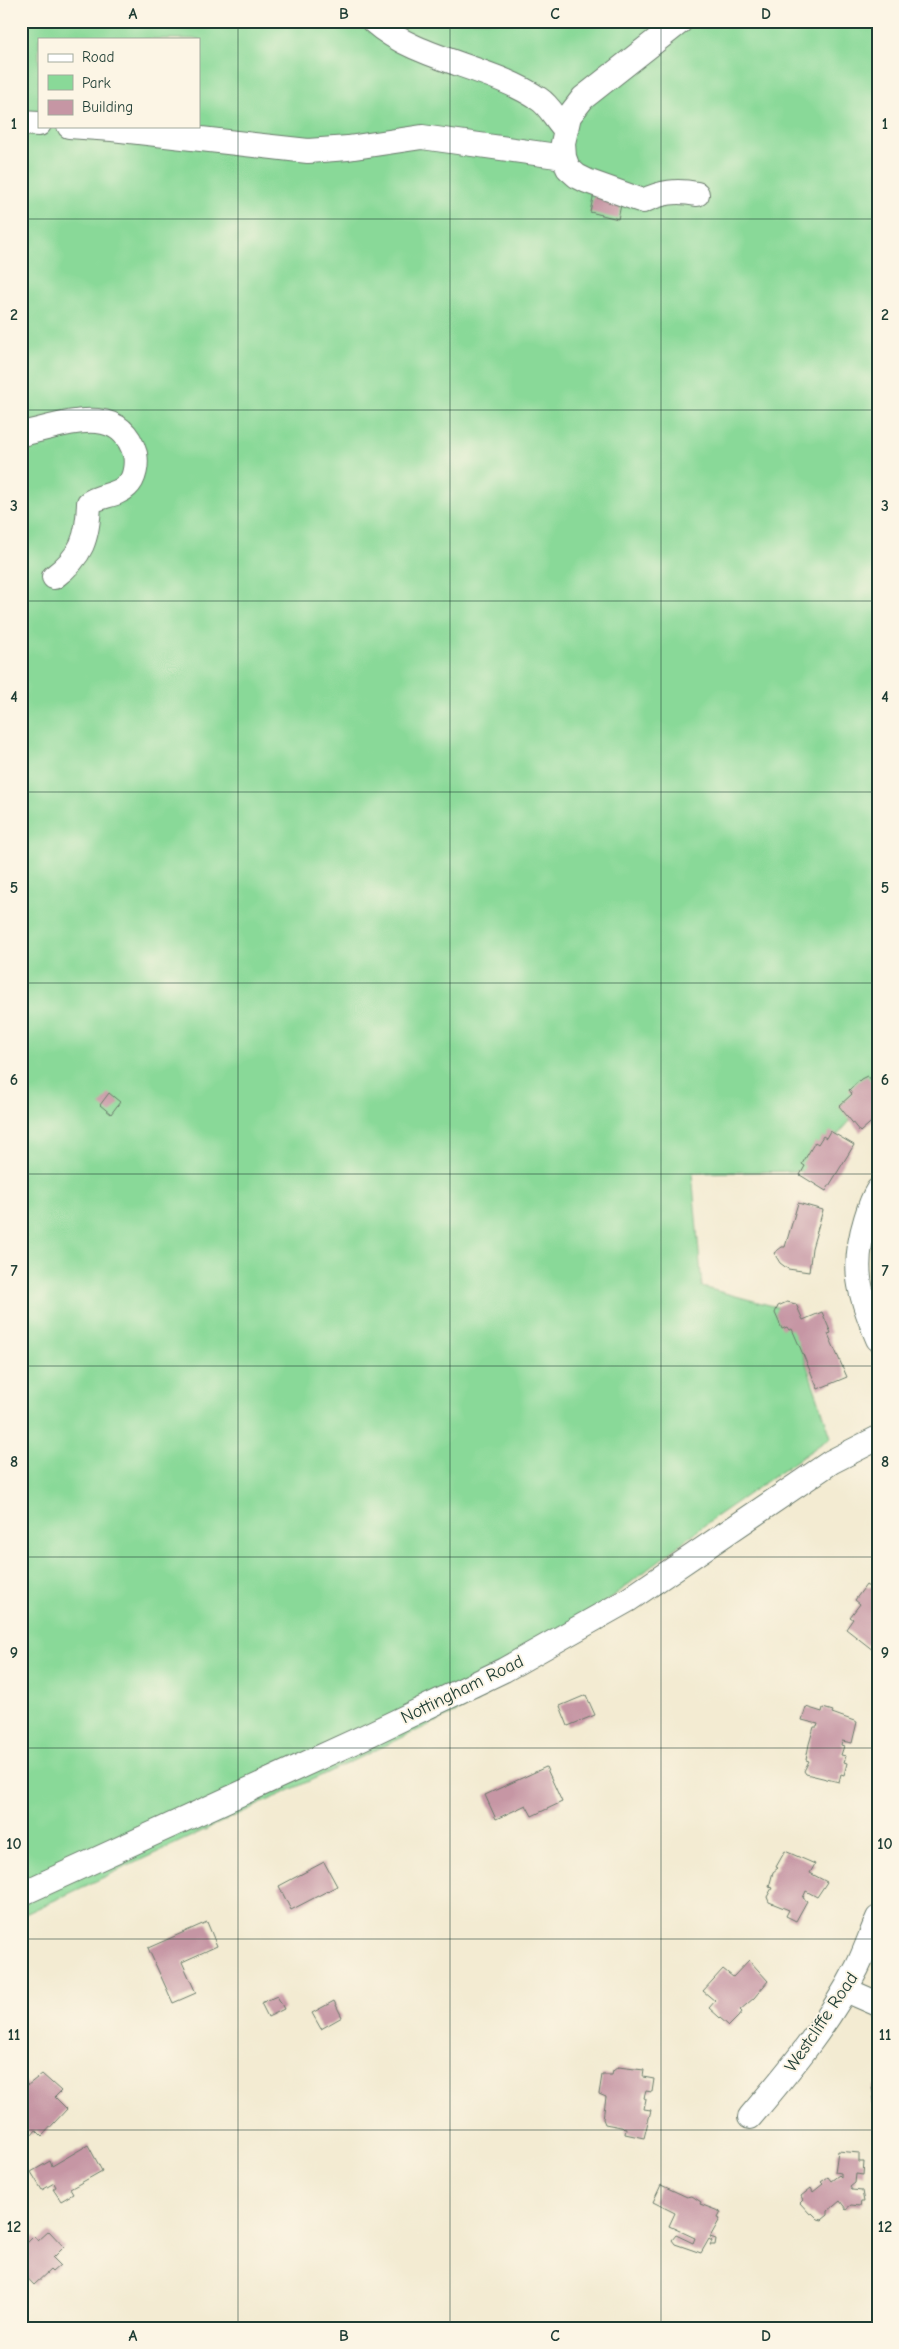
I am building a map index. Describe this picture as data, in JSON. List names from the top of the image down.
{
  "streets": {
    "street": ["Nottingham Road", "Westcliffe Road"]
  },
  "legend": ["Road", "Park", "Building"],
  "grid": {
    "columns": [
      "A",
      "B",
      "C",
      "D"
    ],
    "rows": [
      "1",
      "2",
      "3",
      "4",
      "5",
      "6",
      "7",
      "8",
      "9",
      "10",
      "11",
      "12"
    ]
  }
}
